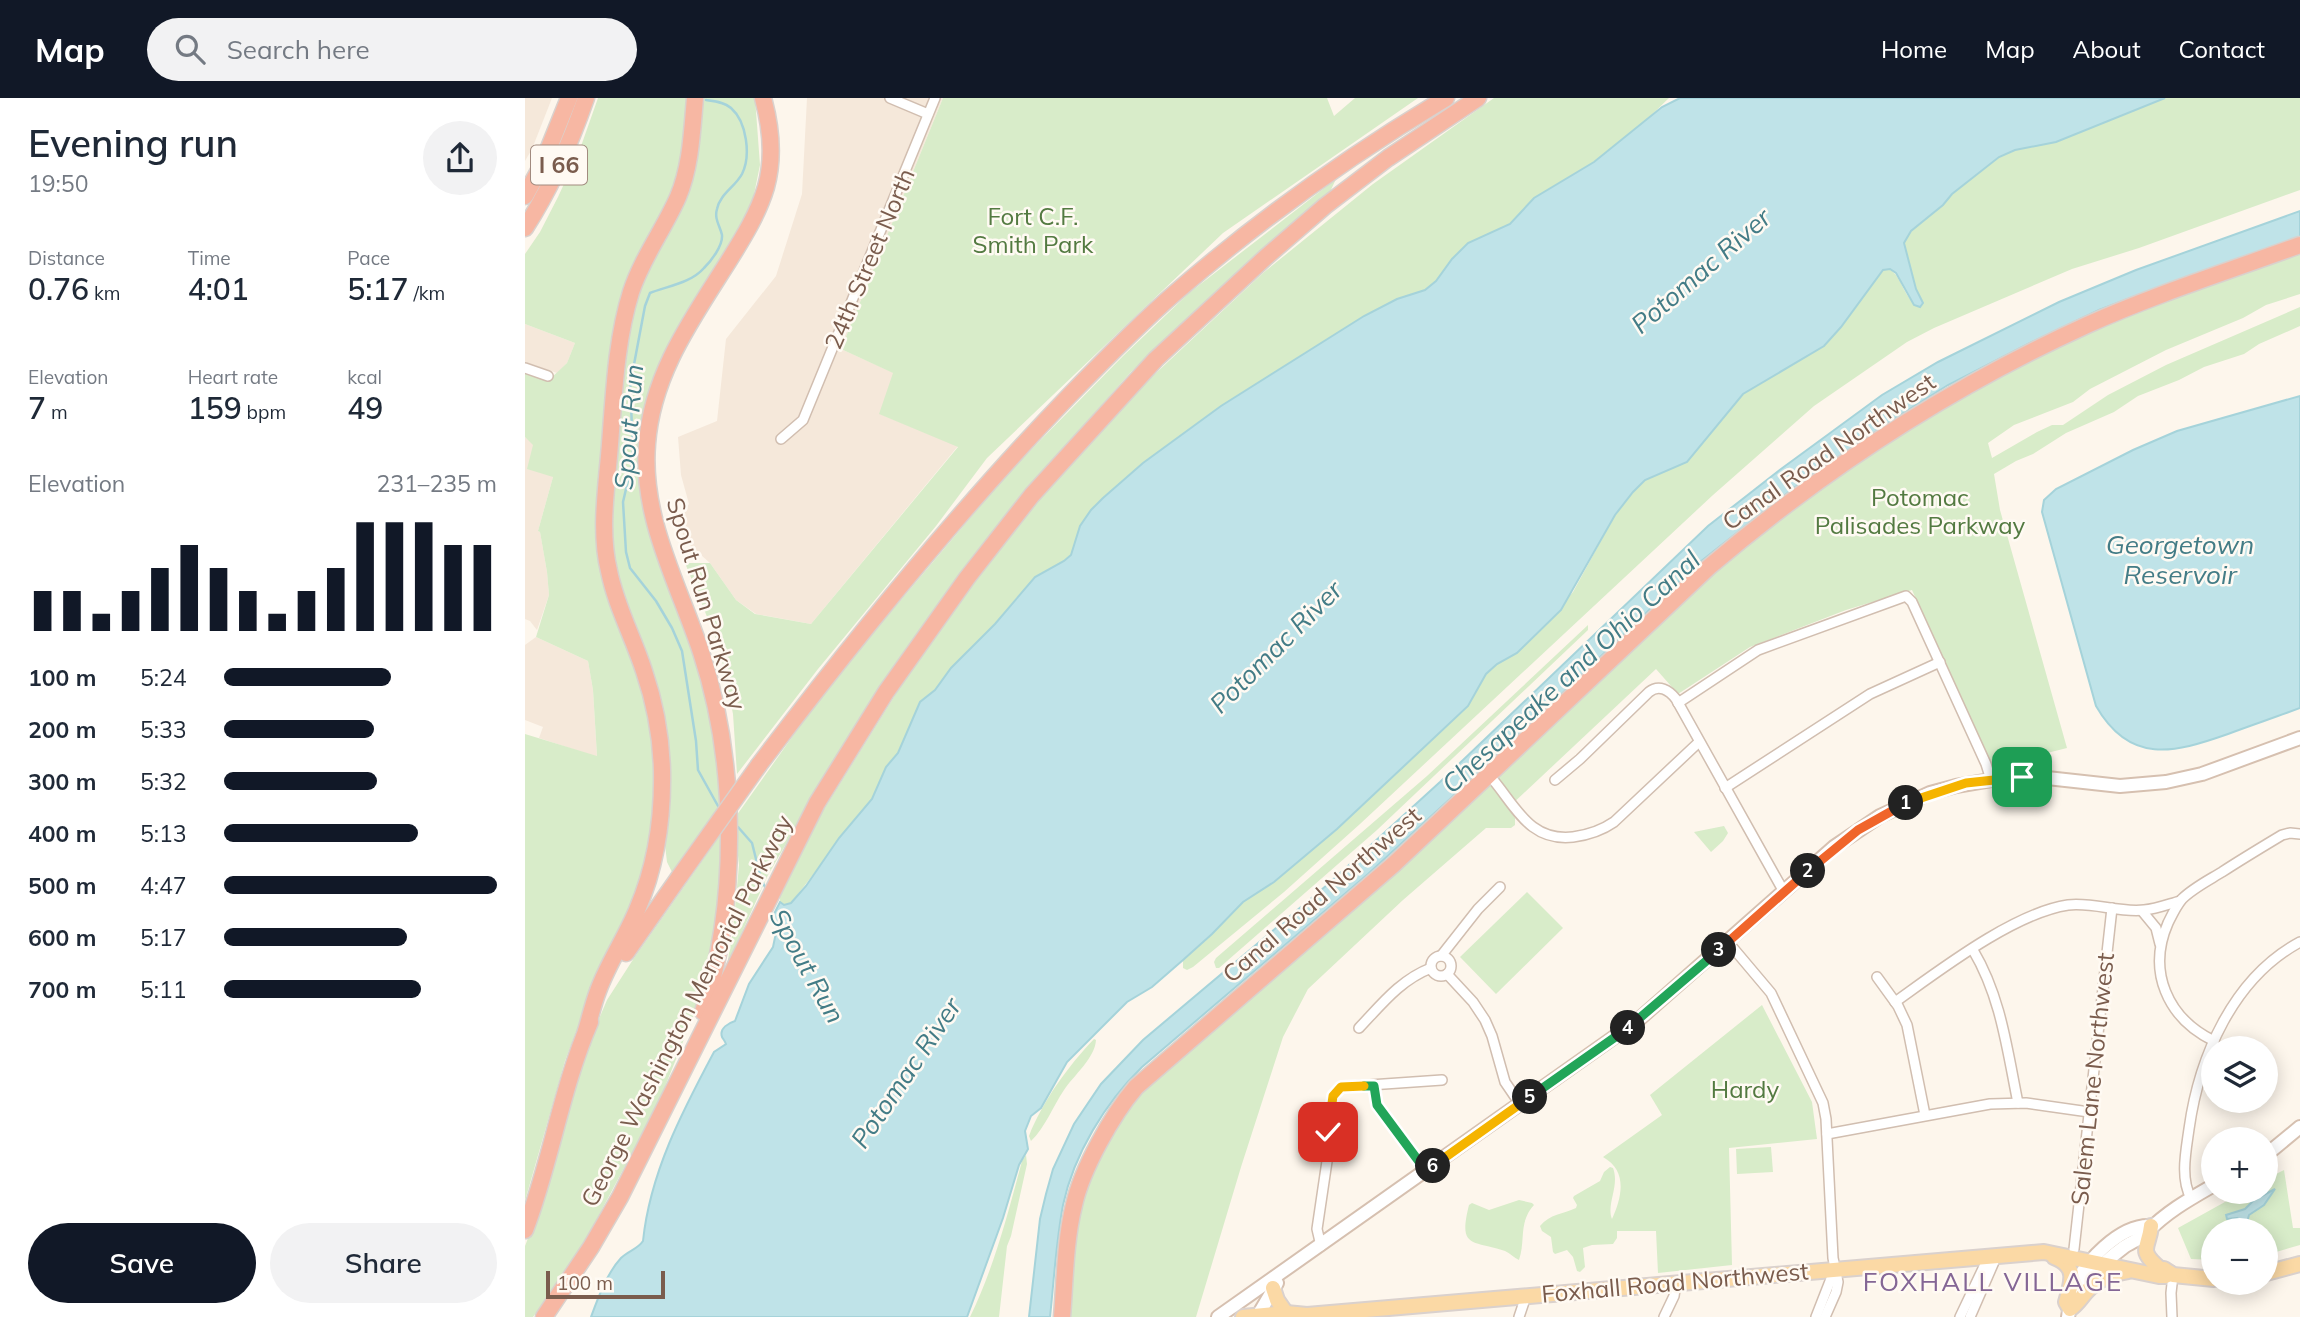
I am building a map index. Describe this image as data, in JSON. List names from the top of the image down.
{
  "streets": {
    "highway": [
      "I 66",
      "Canal Road Northwest",
      "Spout Run Parkway",
      "George Washington Memorial Parkway"
    ],
    "main road": ["Foxhall Road Northwest"],
    "street": ["24th Street North", "Salem Lane Northwest"]
  },
  "crossings": [
    ["Spout Run Parkway", "George Washington Memorial Parkway"],
    ["Salem Lane Northwest", "Foxhall Road Northwest"]
  ],
  "districts": ["FOXHALL VILLAGE"],
  "water": [
    "Potomac River",
    "Spout Run",
    "Georgetown Reservoir",
    "Chesapeake and Ohio Canal"
  ],
  "parks": ["Fort C.F. Smith Park", "Potomac Palisades Parkway", "Hardy"],
  "scale_bar": "100 m",
  "page": {
    "header": "Map",
    "search": "Search here",
    "nav": [
      "Home",
      "Map",
      "About",
      "Contact"
    ],
    "heading": ["Evening run", "19:50"],
    "stats": [
      ["Distance", "0.76 km"],
      ["Time", "4:01"],
      ["Pace", "5:17 /km"],
      ["Elevation", "7 m"],
      ["Heart rate", "159 bpm"],
      ["kcal", "49"]
    ],
    "chart": ["Elevation", "231–235 m"],
    "list": [
      {
        "name": "100 m",
        "note": "5:24"
      },
      {
        "name": "200 m",
        "note": "5:33"
      },
      {
        "name": "300 m",
        "note": "5:32"
      },
      {
        "name": "400 m",
        "note": "5:13"
      },
      {
        "name": "500 m",
        "note": "4:47"
      },
      {
        "name": "600 m",
        "note": "5:17"
      },
      {
        "name": "700 m",
        "note": "5:11"
      }
    ],
    "pins": [
      "1",
      "2",
      "3",
      "4",
      "5",
      "6"
    ],
    "map_buttons": ["+", "−"],
    "buttons": ["Save", "Share"],
    "scale": "100 m"
  }
}
